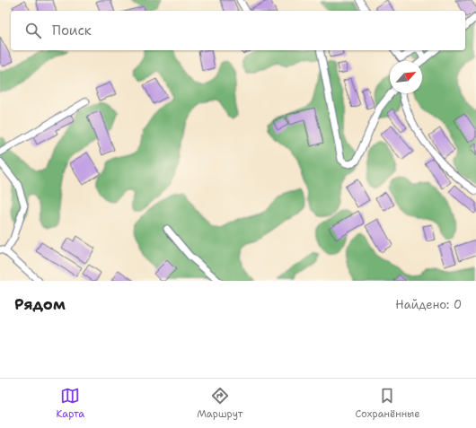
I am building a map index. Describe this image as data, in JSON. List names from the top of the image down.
{
  "north": "top right",
  "page": {
    "search": "Поиск",
    "heading": ["Рядом", "Найдено: 0"],
    "nav": ["Карта", "Маршрут", "Сохранённые"]
  }
}
